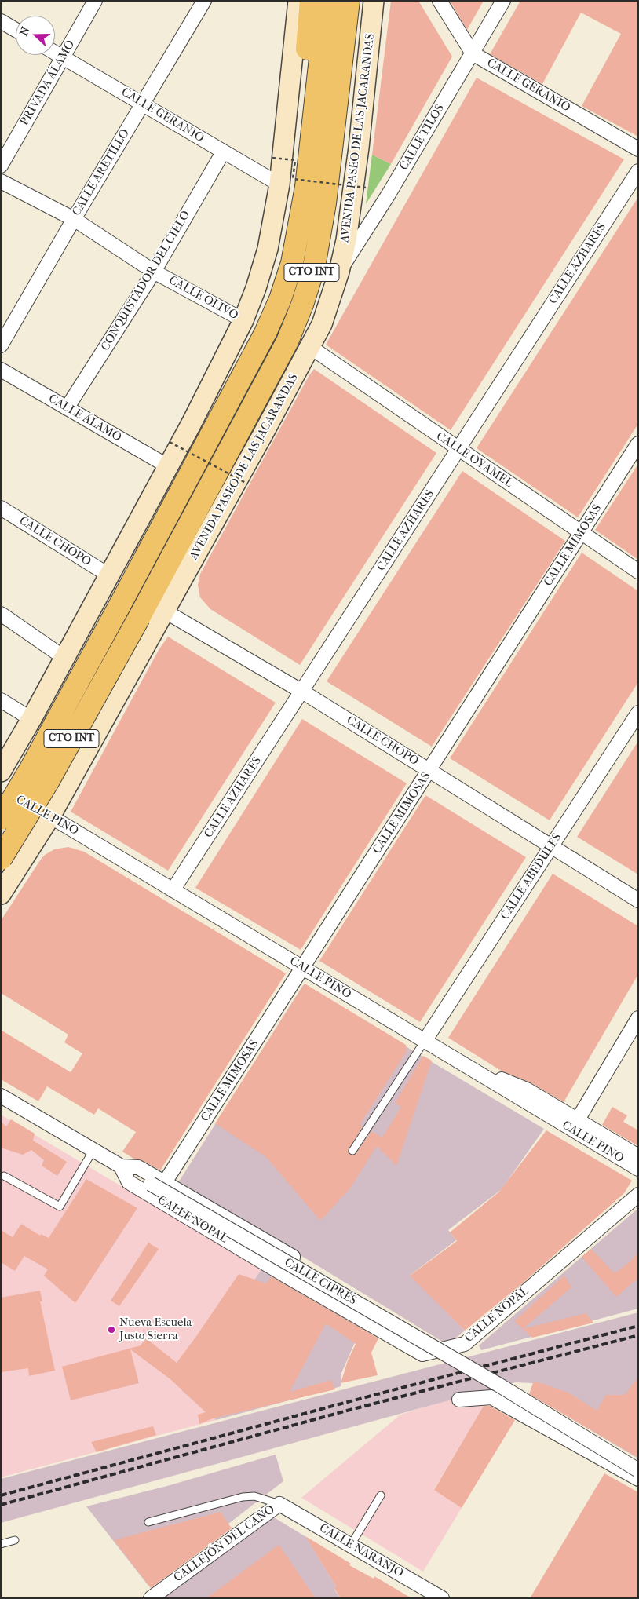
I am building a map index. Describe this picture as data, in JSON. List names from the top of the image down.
{
  "streets": {
    "highway": ["CTO INT"],
    "main road": ["AVENIDA PASEO DE LAS JACARANDAS", "CALLE PINO"],
    "street": [
      "PRIVADA ÁLAMO",
      "CALLE GERANIO",
      "CALLE TILOS",
      "CALLE ARETILLO",
      "CALLE AZHARES",
      "CONQUISTADOR DEL CIELO",
      "CALLE OLIVO",
      "CALLE ÁLAMO",
      "CALLE OYAMEL",
      "CALLE CHOPO",
      "CALLE MIMOSAS",
      "CALLE ABEDULES",
      "CALLE NOPAL",
      "CALLE CIPRÉS",
      "CALLEJÓN DEL CAÑO",
      "CALLE NARANJO"
    ]
  },
  "crossings": [
    ["PRIVADA ÁLAMO", "CALLE GERANIO"],
    ["CALLE GERANIO", "CALLE TILOS"],
    ["CALLE GERANIO", "CALLE ARETILLO"],
    ["CALLE GERANIO", "CTO INT"],
    ["CALLE GERANIO", "CONQUISTADOR DEL CIELO"],
    ["CALLE TILOS", "AVENIDA PASEO DE LAS JACARANDAS"],
    ["AVENIDA PASEO DE LAS JACARANDAS", "CALLE OYAMEL"],
    ["AVENIDA PASEO DE LAS JACARANDAS", "CALLE CHOPO"],
    ["AVENIDA PASEO DE LAS JACARANDAS", "CALLE PINO"],
    ["CALLE ARETILLO", "CALLE OLIVO"],
    ["CALLE AZHARES", "CALLE OYAMEL"],
    ["CALLE AZHARES", "CALLE CHOPO"],
    ["CALLE AZHARES", "CALLE PINO"],
    ["CTO INT", "CALLE OLIVO"],
    ["CTO INT", "CALLE ÁLAMO"],
    ["CTO INT", "CALLE CHOPO"],
    ["CONQUISTADOR DEL CIELO", "CALLE OLIVO"],
    ["CONQUISTADOR DEL CIELO", "CALLE ÁLAMO"],
    ["CALLE OYAMEL", "CALLE MIMOSAS"],
    ["CALLE CHOPO", "CALLE MIMOSAS"],
    ["CALLE CHOPO", "CALLE ABEDULES"],
    ["CALLE MIMOSAS", "CALLE PINO"],
    ["CALLE PINO", "CALLE ABEDULES"],
    ["CALLE NOPAL", "CALLE CIPRÉS"],
    ["CALLEJÓN DEL CAÑO", "CALLE NARANJO"]
  ],
  "places": ["Nueva Escuela Justo Sierra"],
  "north": "left"
}
